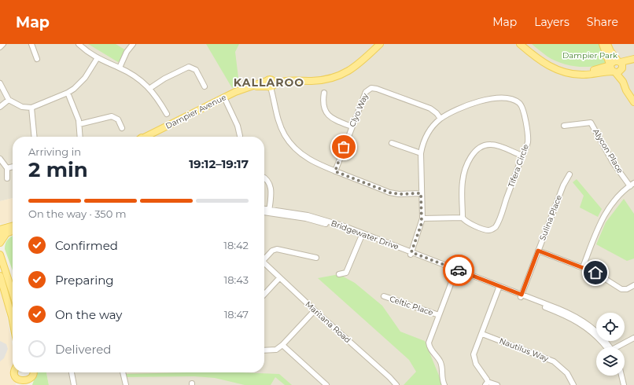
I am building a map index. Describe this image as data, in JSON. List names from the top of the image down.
{
  "streets": {
    "main road": ["Dampier Avenue"],
    "street": [
      "Clyo Way",
      "Alycon Place",
      "Tifera Circle",
      "Sulina Place",
      "Bridgewater Drive",
      "Celtic Place",
      "Maritana Road",
      "Nautilus Way"
    ]
  },
  "crossings": [
    ["Clyo Way", "Tifera Circle"],
    ["Tifera Circle", "Bridgewater Drive"],
    ["Sulina Place", "Bridgewater Drive"]
  ],
  "districts": ["KALLAROO"],
  "parks": ["Dampier Park"],
  "page": {
    "header": "Map",
    "nav": ["Map", "Layers", "Share"],
    "heading": ["2 min", "Arriving in", "19:12–19:17"],
    "bar": "On the way · 350 m",
    "list": [
      ["Confirmed", "18:42"],
      ["Preparing", "18:43"],
      ["On the way", "18:47"],
      "Delivered"
    ]
  }
}
